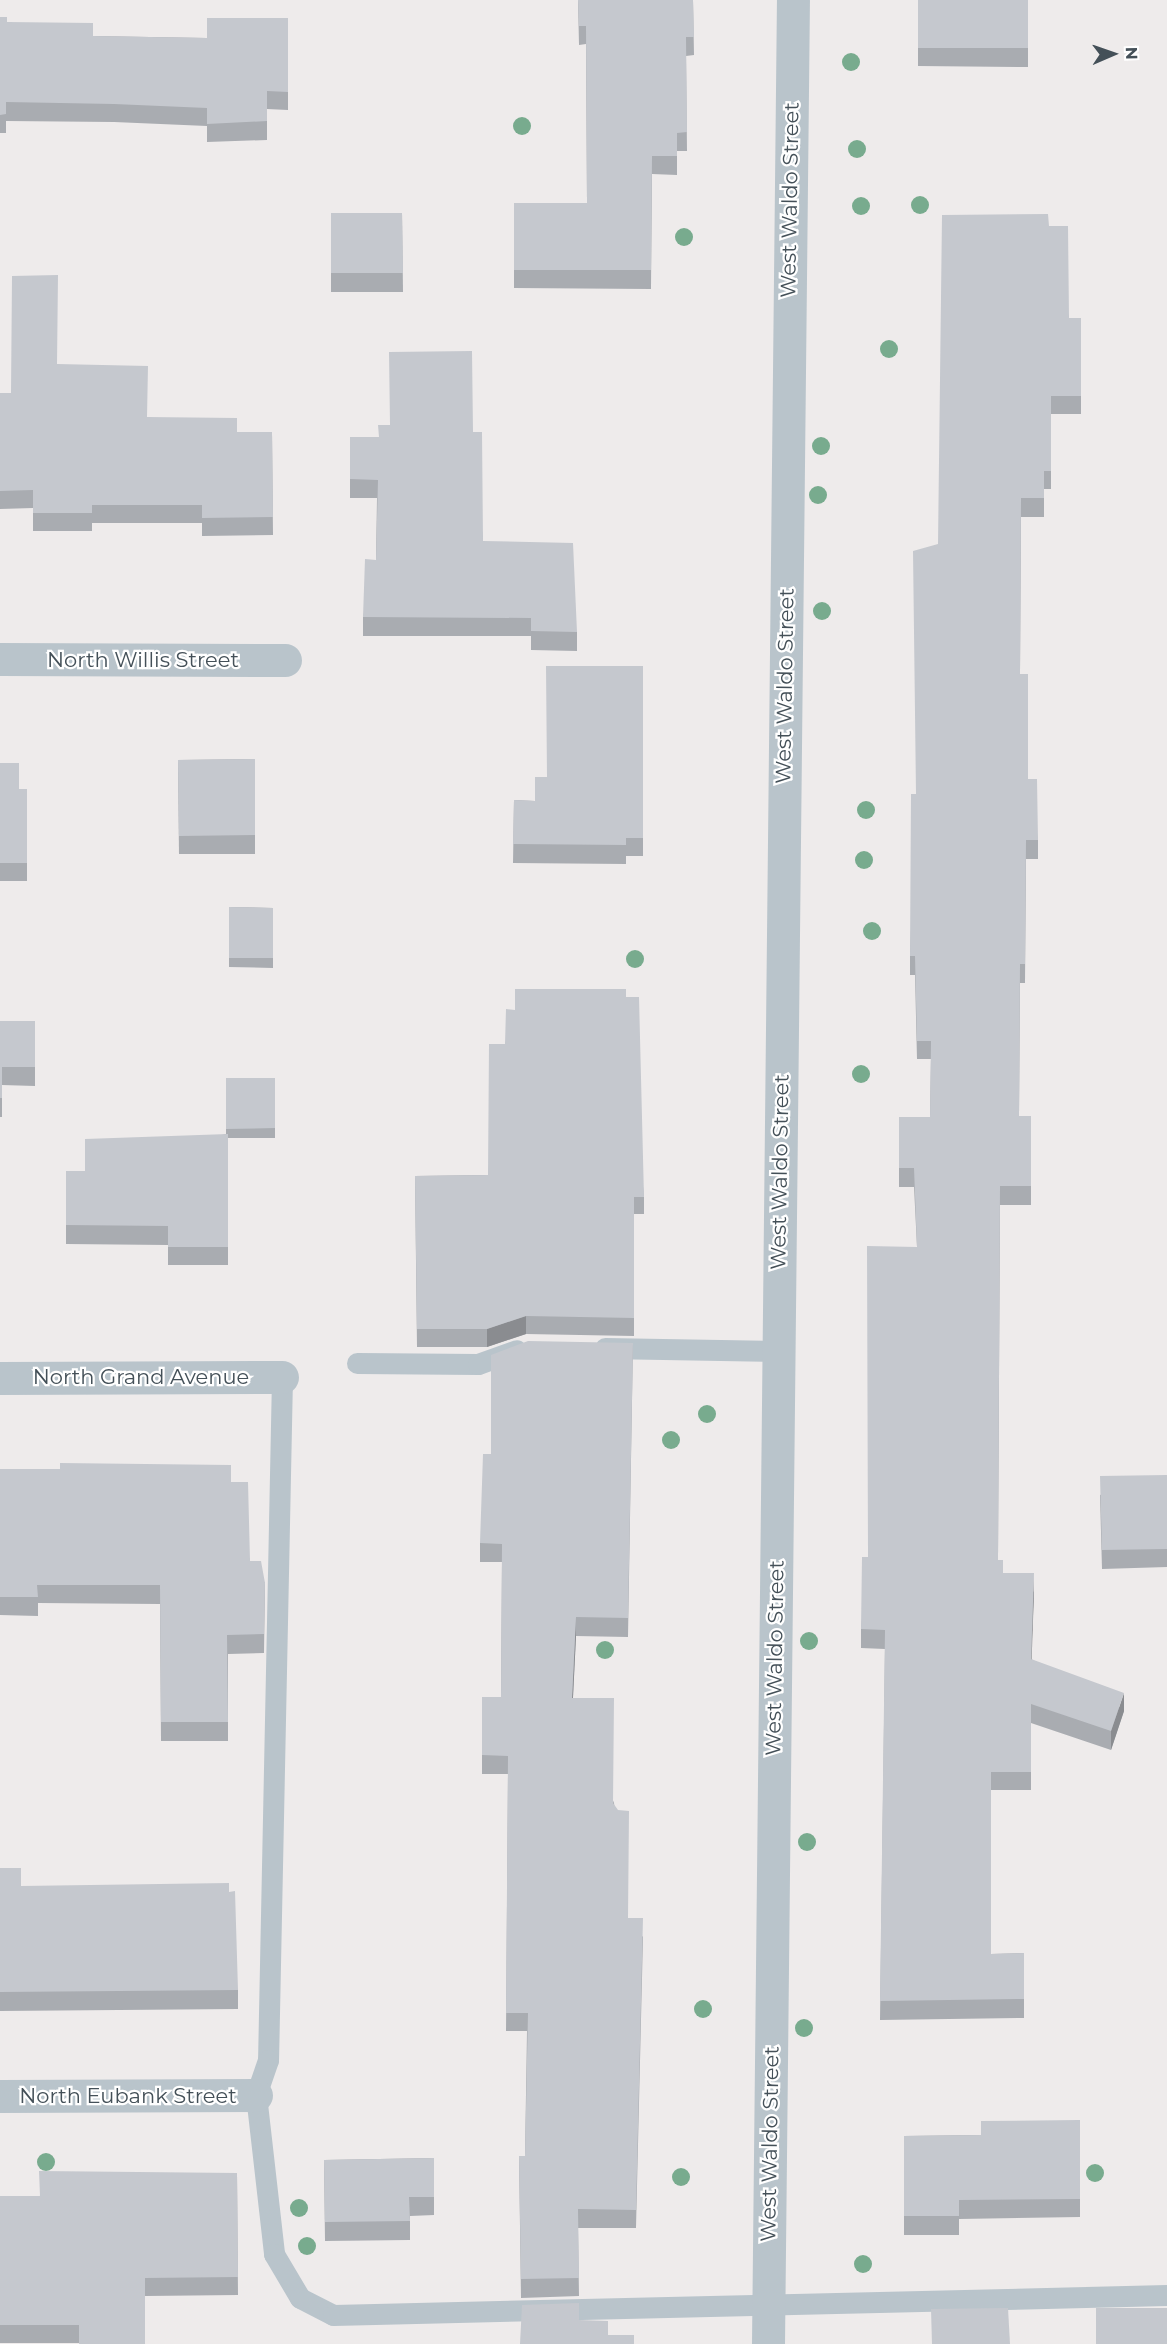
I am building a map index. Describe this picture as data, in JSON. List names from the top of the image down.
{
  "streets": {
    "street": [
      "West Waldo Street",
      "North Willis Street",
      "North Grand Avenue",
      "North Eubank Street"
    ]
  },
  "north": "right"
}
